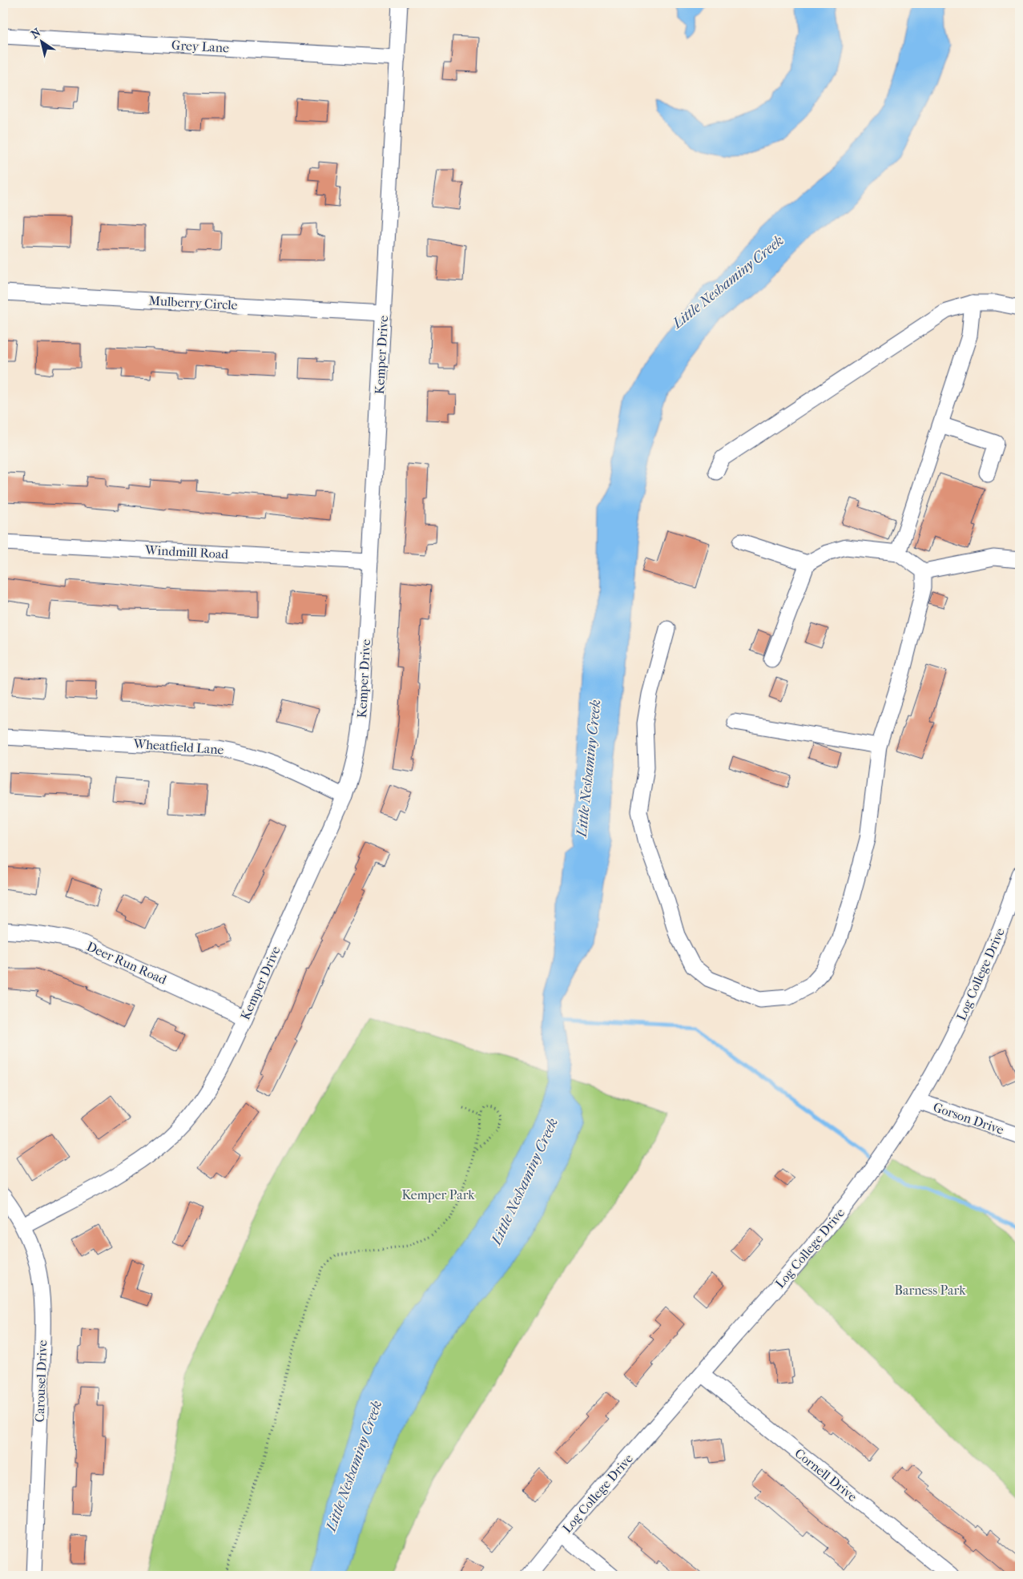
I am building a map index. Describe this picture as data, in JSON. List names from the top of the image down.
{
  "streets": {
    "street": [
      "Grey Lane",
      "Mulberry Circle",
      "Kemper Drive",
      "Windmill Road",
      "Wheatfield Lane",
      "Deer Run Road",
      "Log College Drive",
      "Gorson Drive",
      "Carousel Drive",
      "Cornell Drive"
    ]
  },
  "crossings": [
    ["Grey Lane", "Kemper Drive"],
    ["Mulberry Circle", "Kemper Drive"],
    ["Kemper Drive", "Windmill Road"],
    ["Kemper Drive", "Wheatfield Lane"],
    ["Kemper Drive", "Deer Run Road"],
    ["Kemper Drive", "Carousel Drive"],
    ["Log College Drive", "Gorson Drive"],
    ["Log College Drive", "Cornell Drive"]
  ],
  "water": ["Little Neshaminy Creek"],
  "parks": ["Kemper Park", "Barness Park"],
  "north": "top left"
}
